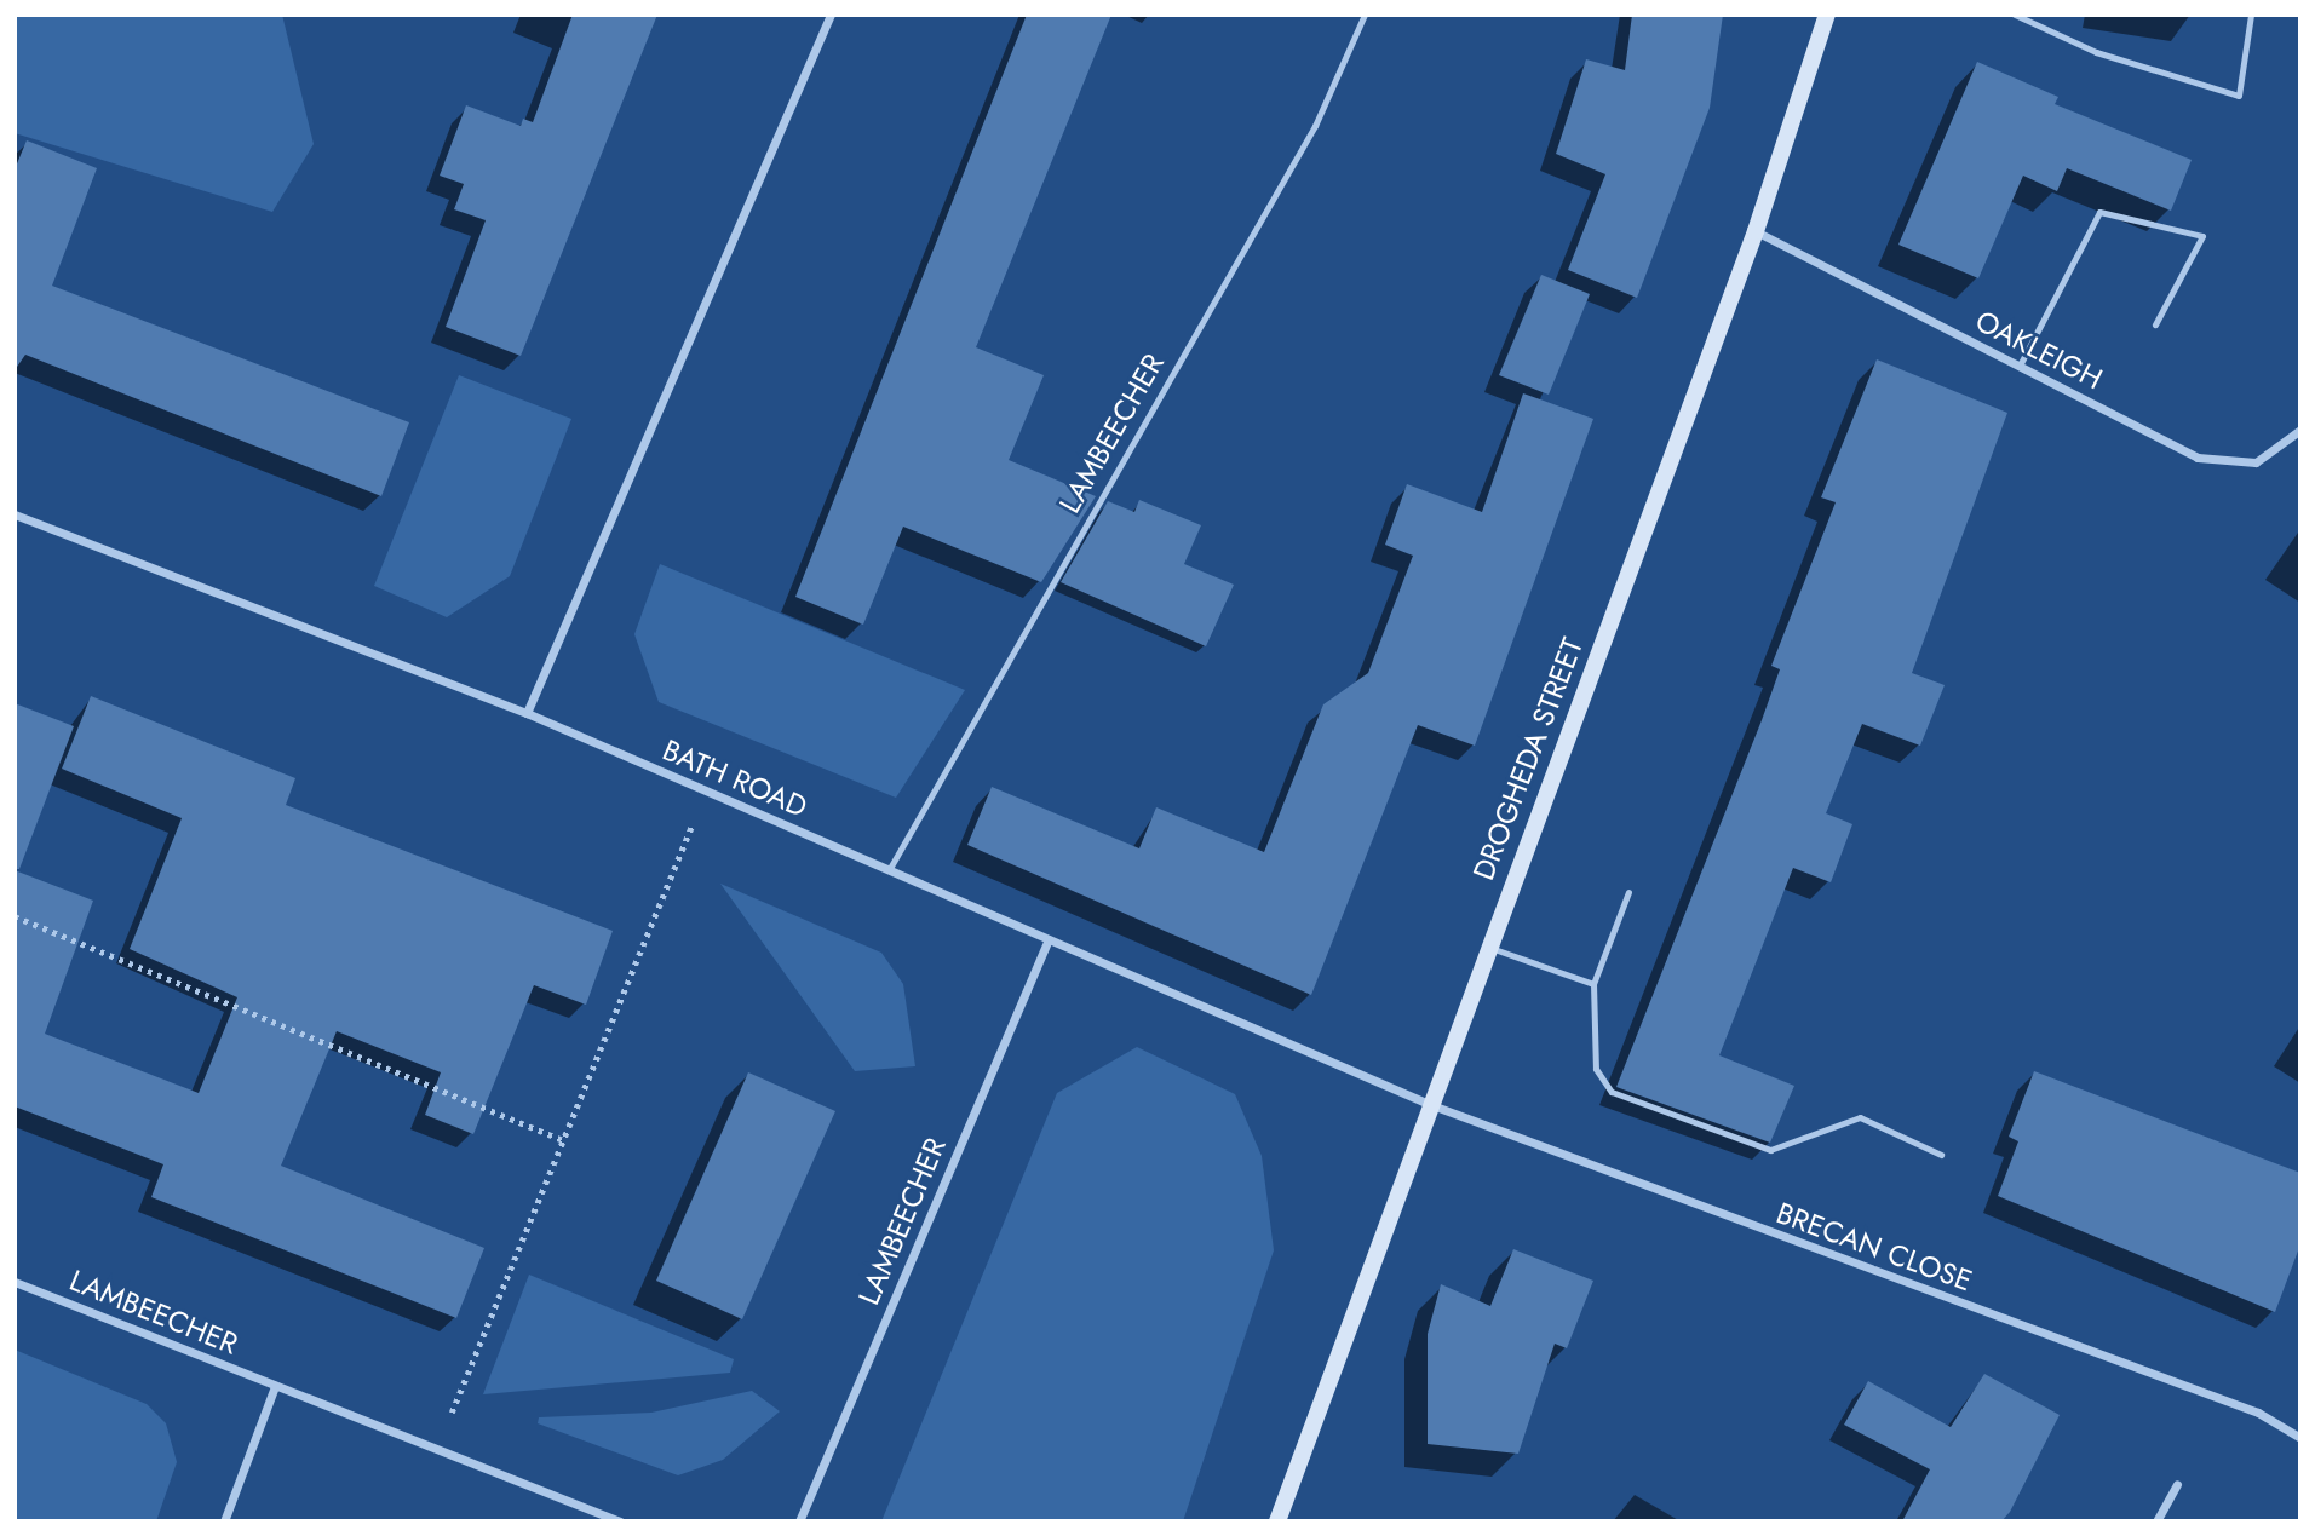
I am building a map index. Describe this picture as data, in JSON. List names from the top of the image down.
{
  "streets": {
    "main road": ["DROGHEDA STREET"],
    "street": [
      "OAKLEIGH",
      "LAMBEECHER",
      "BATH ROAD",
      "BRECAN CLOSE"
    ]
  },
  "crossings": [
    ["OAKLEIGH", "DROGHEDA STREET"],
    ["LAMBEECHER", "BATH ROAD"],
    ["DROGHEDA STREET", "BATH ROAD"],
    ["DROGHEDA STREET", "BRECAN CLOSE"],
    ["BATH ROAD", "BRECAN CLOSE"]
  ]
}
